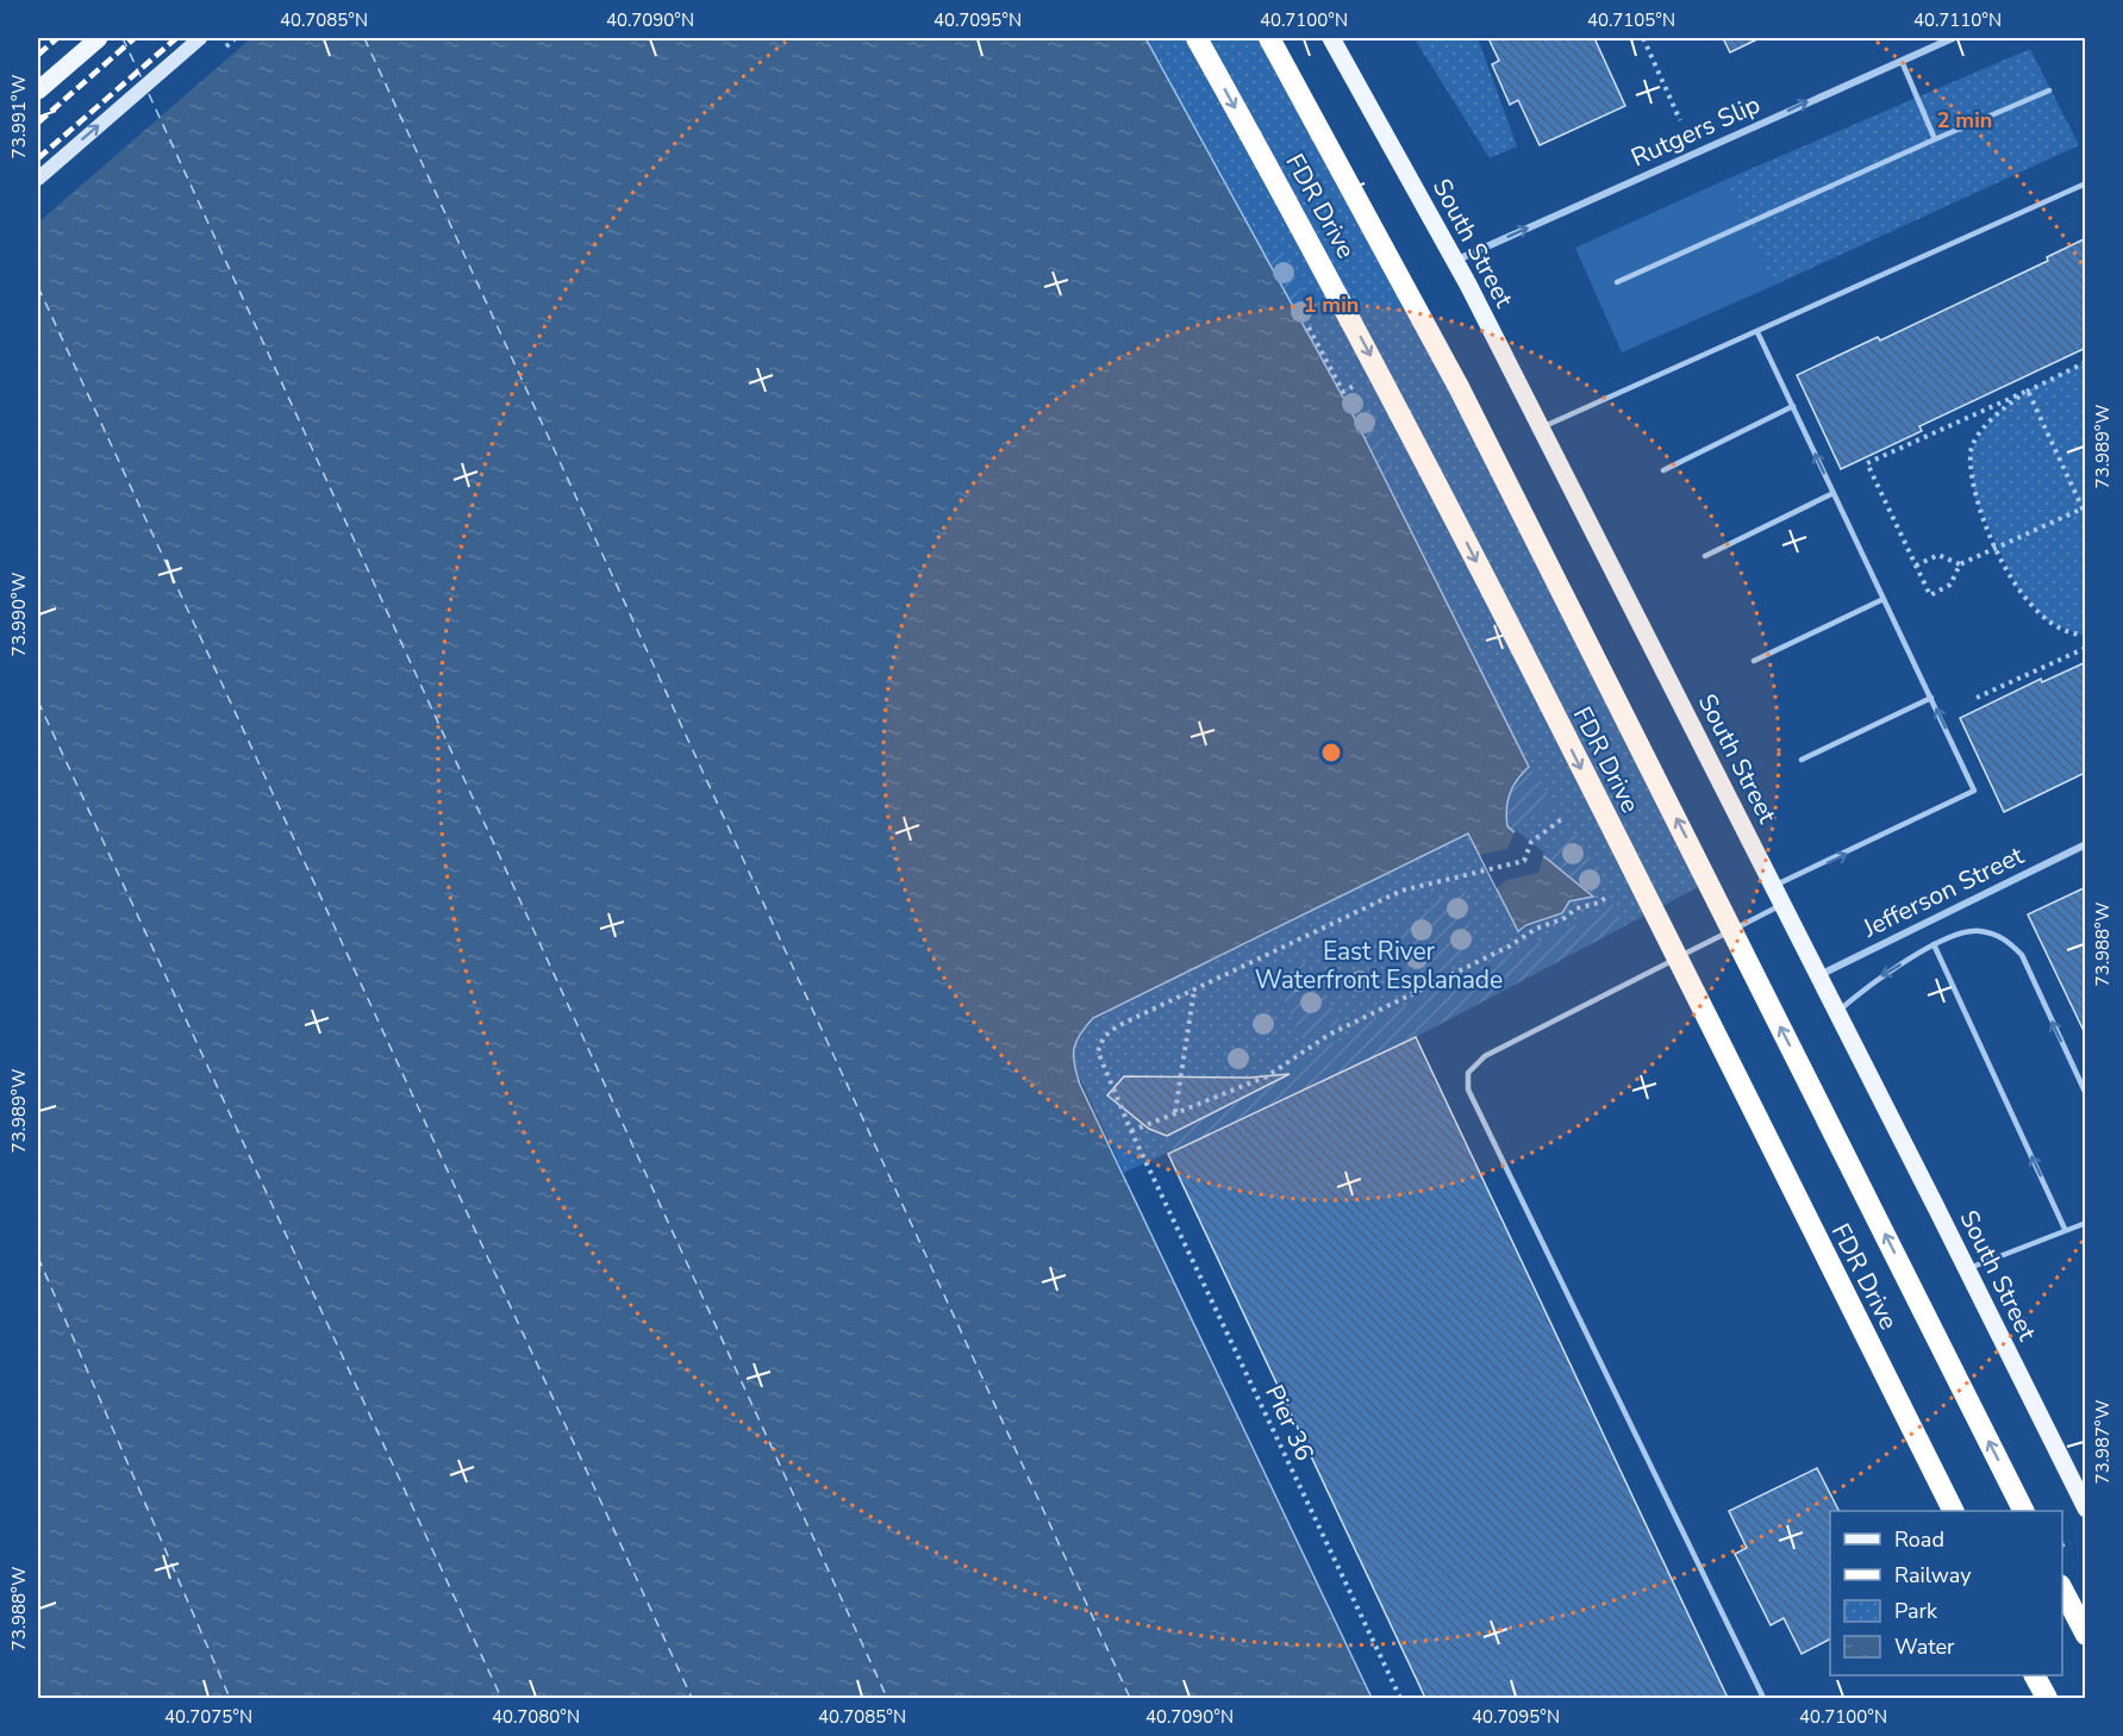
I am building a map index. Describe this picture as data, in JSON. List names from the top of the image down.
{
  "streets": {
    "highway": ["FDR Drive"],
    "main road": ["South Street"],
    "street": ["Rutgers Slip", "Jefferson Street"],
    "path": ["Pier 36"]
  },
  "crossings": [
    ["Rutgers Slip", "South Street"],
    ["South Street", "Jefferson Street"]
  ],
  "one_way": ["Rutgers Slip"],
  "parks": ["East River Waterfront Esplanade"],
  "legend": [
    "Road",
    "Railway",
    "Park",
    "Water"
  ],
  "coordinates": [
    "40.7085°N",
    "40.7090°N",
    "40.7095°N",
    "40.7100°N",
    "40.7105°N",
    "40.7110°N",
    "73.991°W",
    "73.989°W",
    "73.990°W",
    "73.988°W",
    "73.987°W",
    "40.7075°N",
    "40.7080°N"
  ],
  "rings": ["2 min", "1 min"]
}
